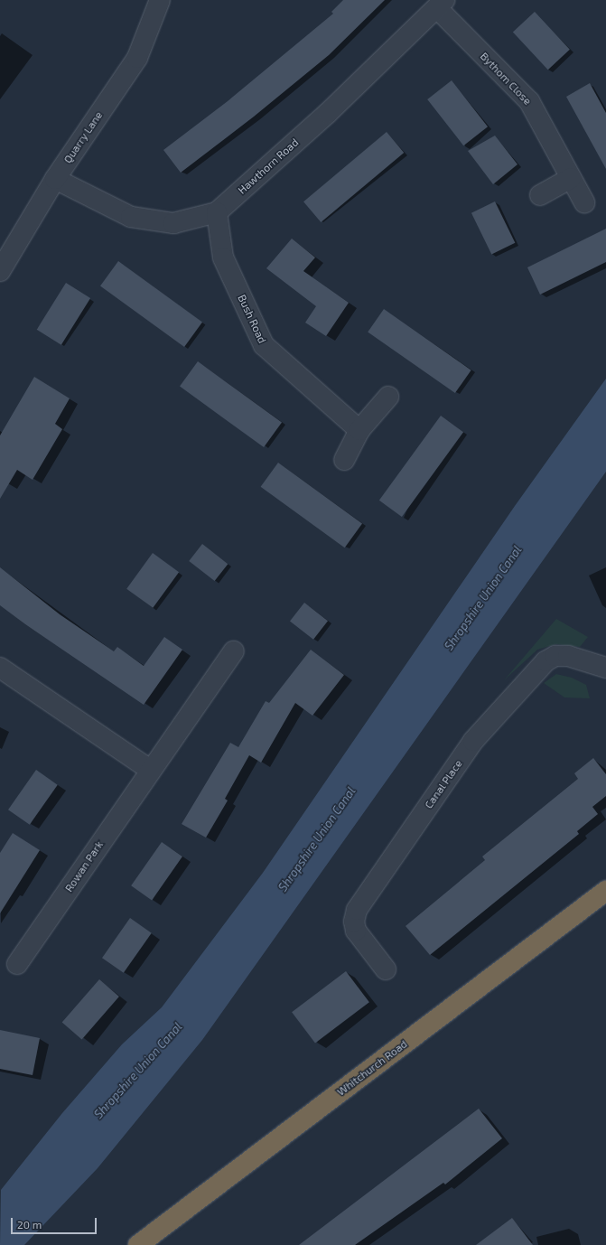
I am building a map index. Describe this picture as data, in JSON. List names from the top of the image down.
{
  "streets": {
    "highway": ["Whitchurch Road"],
    "street": [
      "Bythom Close",
      "Quarry Lane",
      "Hawthorn Road",
      "Bush Road",
      "Canal Place",
      "Rowan Park"
    ]
  },
  "crossings": [
    ["Bythom Close", "Hawthorn Road"],
    ["Quarry Lane", "Hawthorn Road"],
    ["Hawthorn Road", "Bush Road"]
  ],
  "water": ["Shropshire Union Canal"],
  "scale_bar": "20 m"
}
